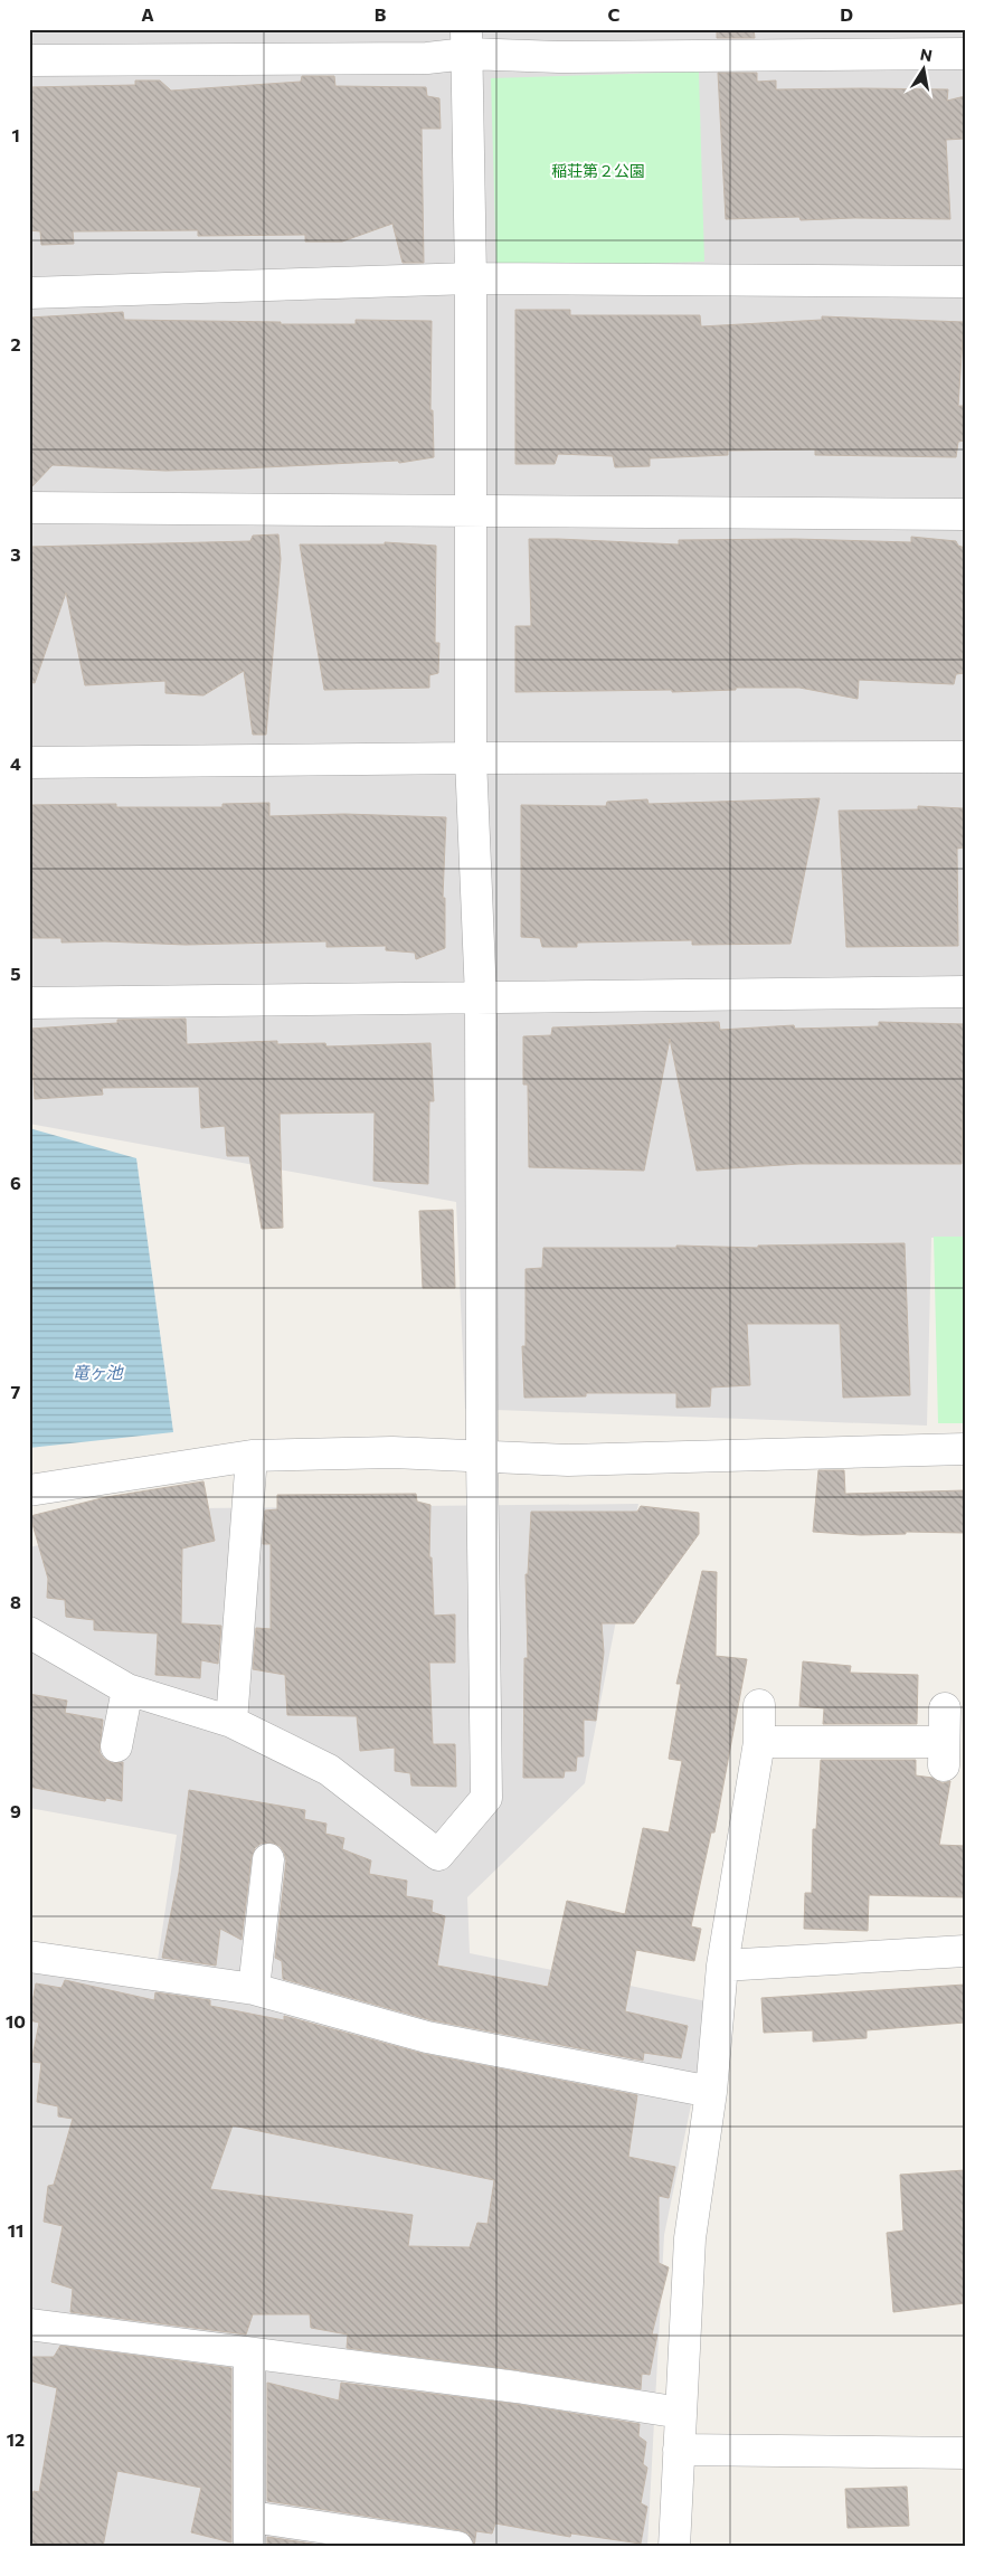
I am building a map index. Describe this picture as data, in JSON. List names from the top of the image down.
{
  "water": ["竜ヶ池"],
  "parks": ["稲荘第２公園"],
  "north": "top",
  "grid": {
    "columns": [
      "A",
      "B",
      "C",
      "D"
    ],
    "rows": [
      "1",
      "2",
      "3",
      "4",
      "5",
      "6",
      "7",
      "8",
      "9",
      "10",
      "11",
      "12"
    ]
  }
}
